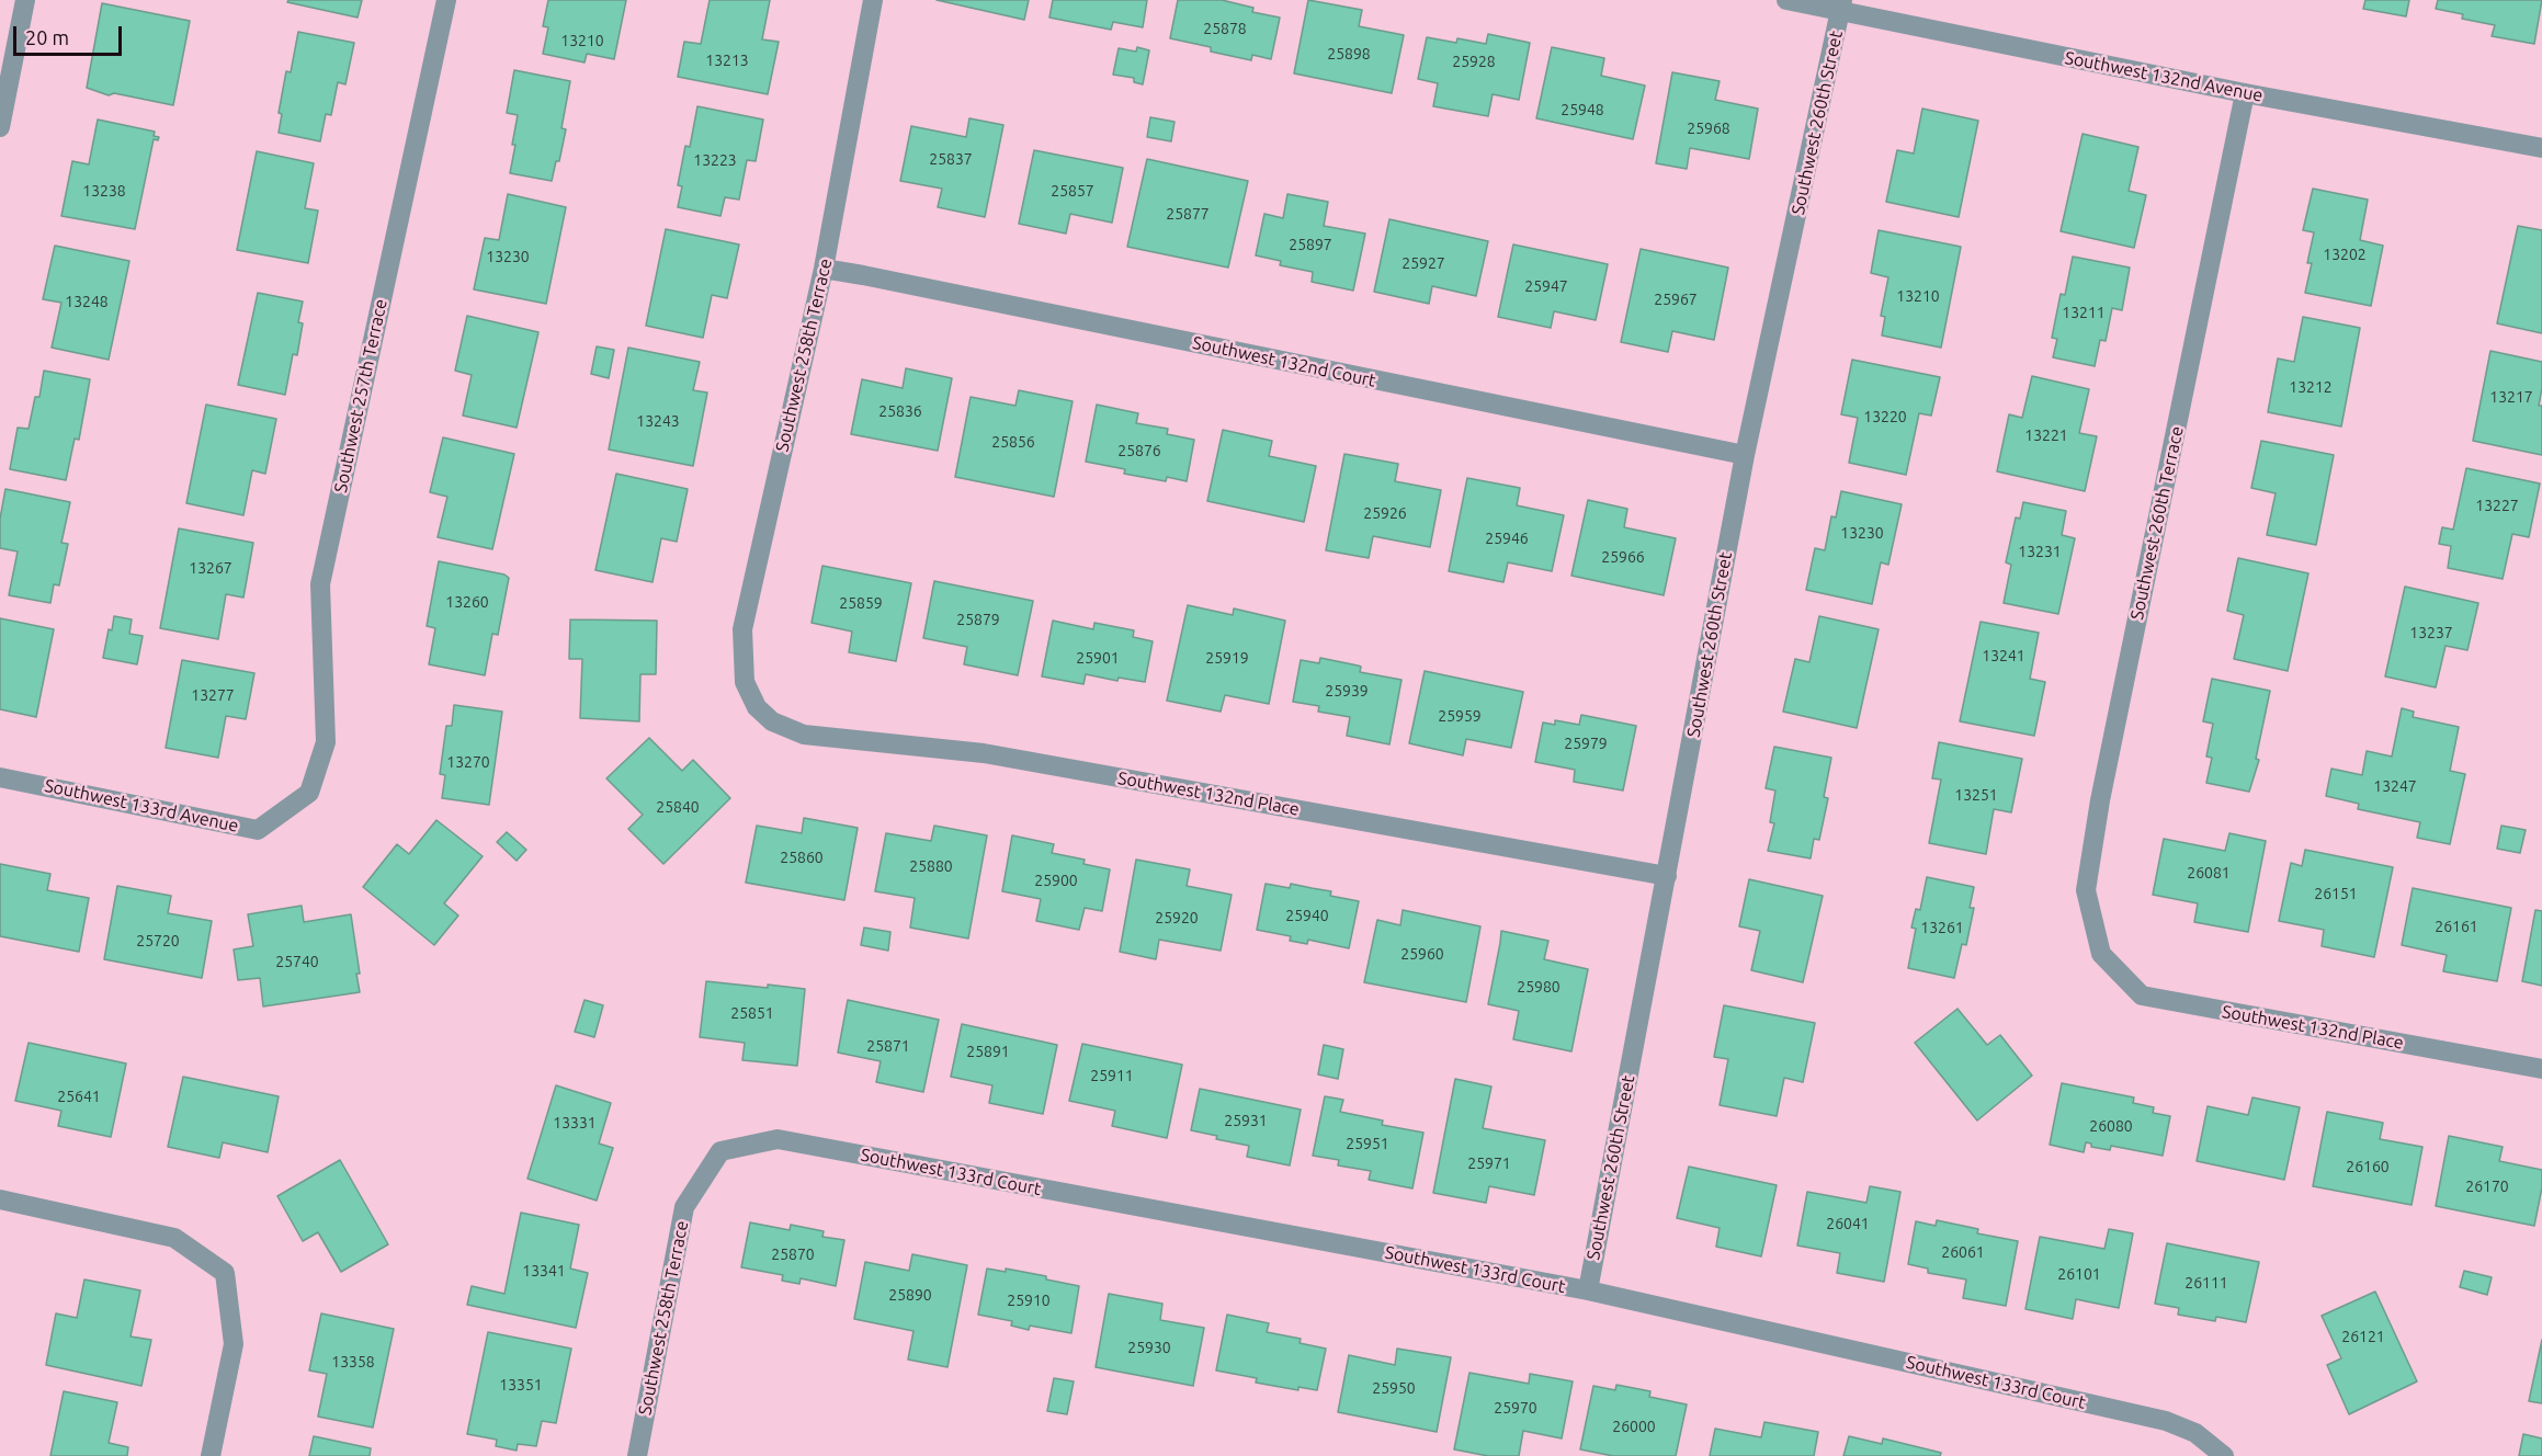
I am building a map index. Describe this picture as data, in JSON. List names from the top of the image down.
{
  "streets": {
    "street": [
      "Southwest 132nd Avenue",
      "Southwest 260th Street",
      "Southwest 258th Terrace",
      "Southwest 132nd Court",
      "Southwest 257th Terrace",
      "Southwest 260th Terrace",
      "Southwest 132nd Place",
      "Southwest 133rd Avenue",
      "Southwest 133rd Court"
    ]
  },
  "crossings": [
    ["Southwest 132nd Avenue", "Southwest 260th Street"],
    ["Southwest 132nd Avenue", "Southwest 260th Terrace"],
    ["Southwest 260th Street", "Southwest 132nd Court"],
    ["Southwest 260th Street", "Southwest 132nd Place"],
    ["Southwest 260th Street", "Southwest 133rd Court"],
    ["Southwest 258th Terrace", "Southwest 132nd Court"],
    ["Southwest 258th Terrace", "Southwest 132nd Place"],
    ["Southwest 258th Terrace", "Southwest 133rd Court"],
    ["Southwest 257th Terrace", "Southwest 133rd Avenue"],
    ["Southwest 260th Terrace", "Southwest 132nd Place"]
  ],
  "house_numbers": [
    "25878",
    "13210",
    "25898",
    "13213",
    "25928",
    "25948",
    "25968",
    "25837",
    "13223",
    "13238",
    "25857",
    "25877",
    "25897",
    "13202",
    "13230",
    "25927",
    "25947",
    "13210",
    "25967",
    "13248",
    "13211",
    "13212",
    "13217",
    "25836",
    "13220",
    "13243",
    "13221",
    "25856",
    "25876",
    "13227",
    "25926",
    "13230",
    "25946",
    "13231",
    "25966",
    "13267",
    "13260",
    "25859",
    "25879",
    "13237",
    "13241",
    "25901",
    "25919",
    "25939",
    "13277",
    "25959",
    "25979",
    "13270",
    "13247",
    "13251",
    "25840",
    "25860",
    "25880",
    "26081",
    "25900",
    "26151",
    "25940",
    "25920",
    "26161",
    "13261",
    "25720",
    "25960",
    "25740",
    "25980",
    "25851",
    "25871",
    "25891",
    "25911",
    "25641",
    "25931",
    "13331",
    "26080",
    "25951",
    "25971",
    "26160",
    "26170",
    "26041",
    "26061",
    "25870",
    "13341",
    "26101",
    "26111",
    "25890",
    "25910",
    "26121",
    "25930",
    "13358",
    "13351",
    "25950",
    "25970",
    "26000"
  ],
  "scale_bar": "20 m"
}
